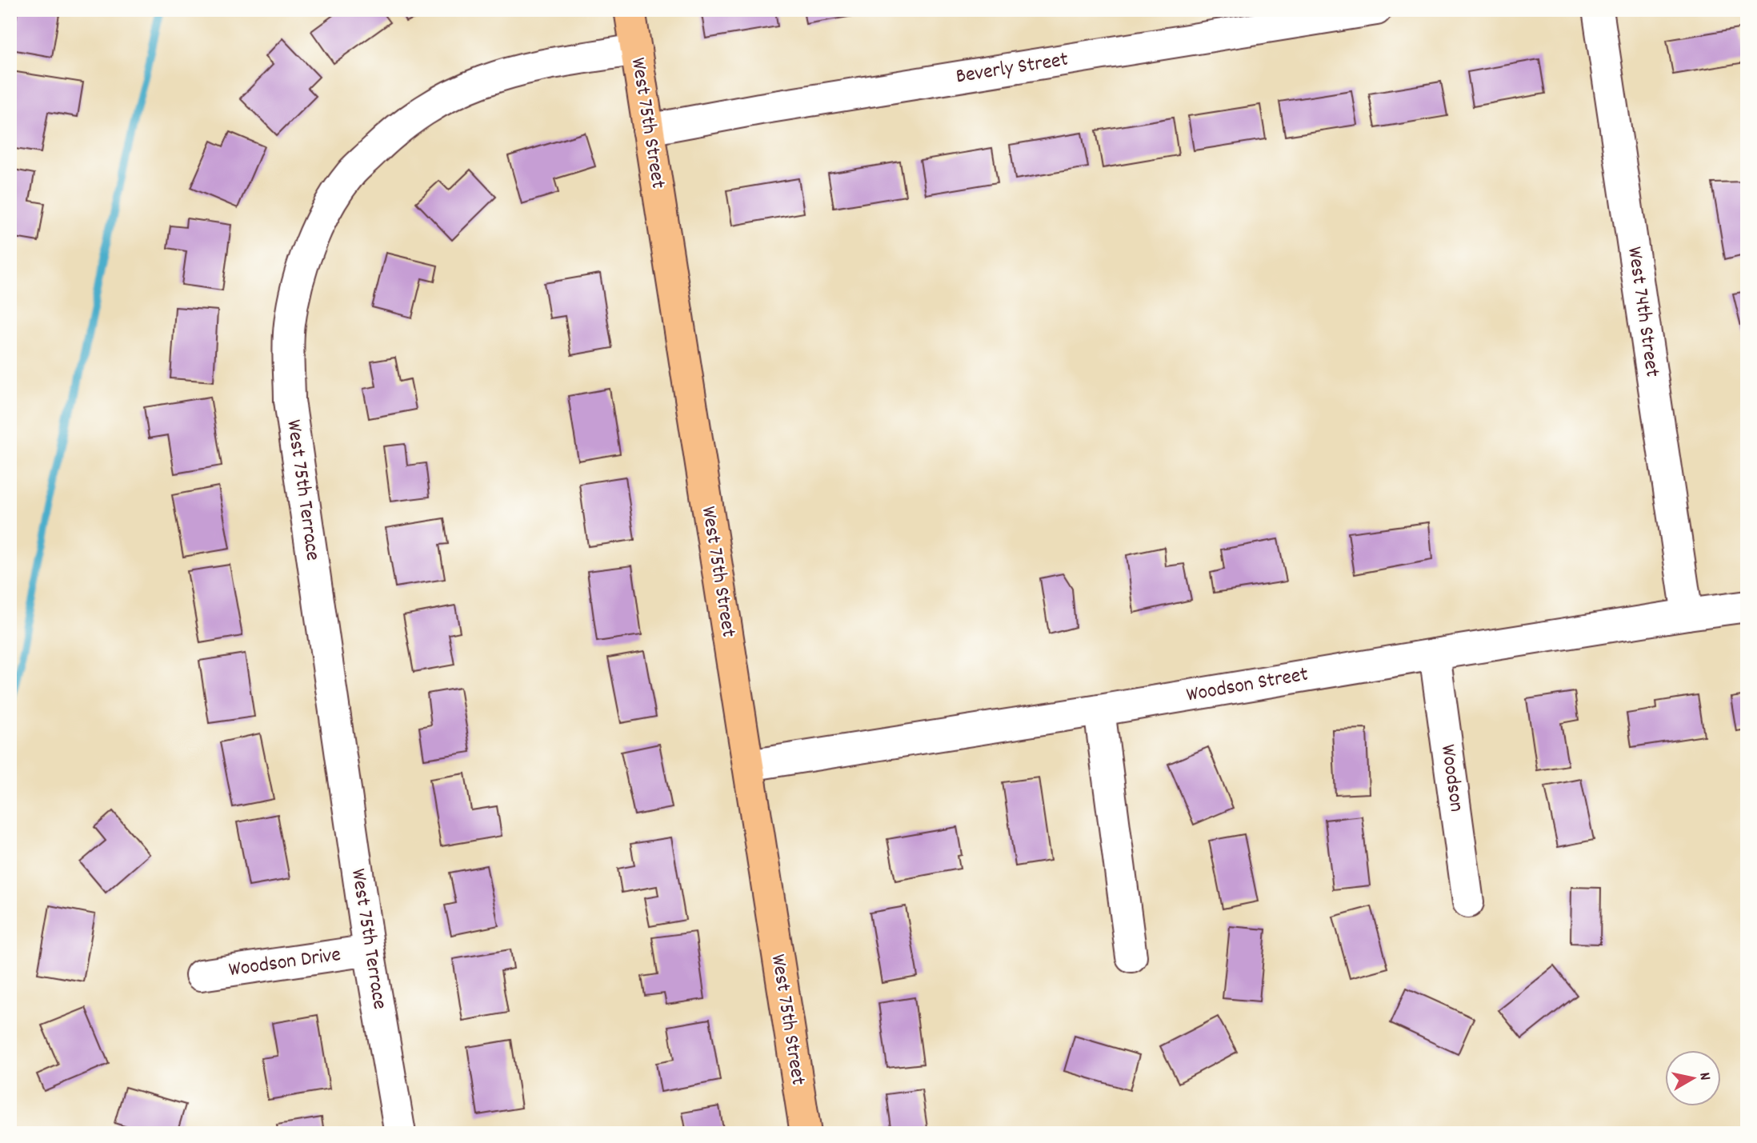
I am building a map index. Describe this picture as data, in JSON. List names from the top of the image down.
{
  "streets": {
    "main road": ["West 75th Street"],
    "street": [
      "Beverly Street",
      "West 74th Street",
      "West 75th Terrace",
      "Woodson Street",
      "Woodson",
      "Woodson Drive"
    ]
  },
  "crossings": [
    ["Beverly Street", "West 75th Street"],
    ["West 75th Street", "West 75th Terrace"],
    ["West 75th Street", "Woodson Street"],
    ["West 74th Street", "Woodson Street"],
    ["West 75th Terrace", "Woodson Drive"],
    ["Woodson Street", "Woodson"]
  ],
  "north": "right"
}
